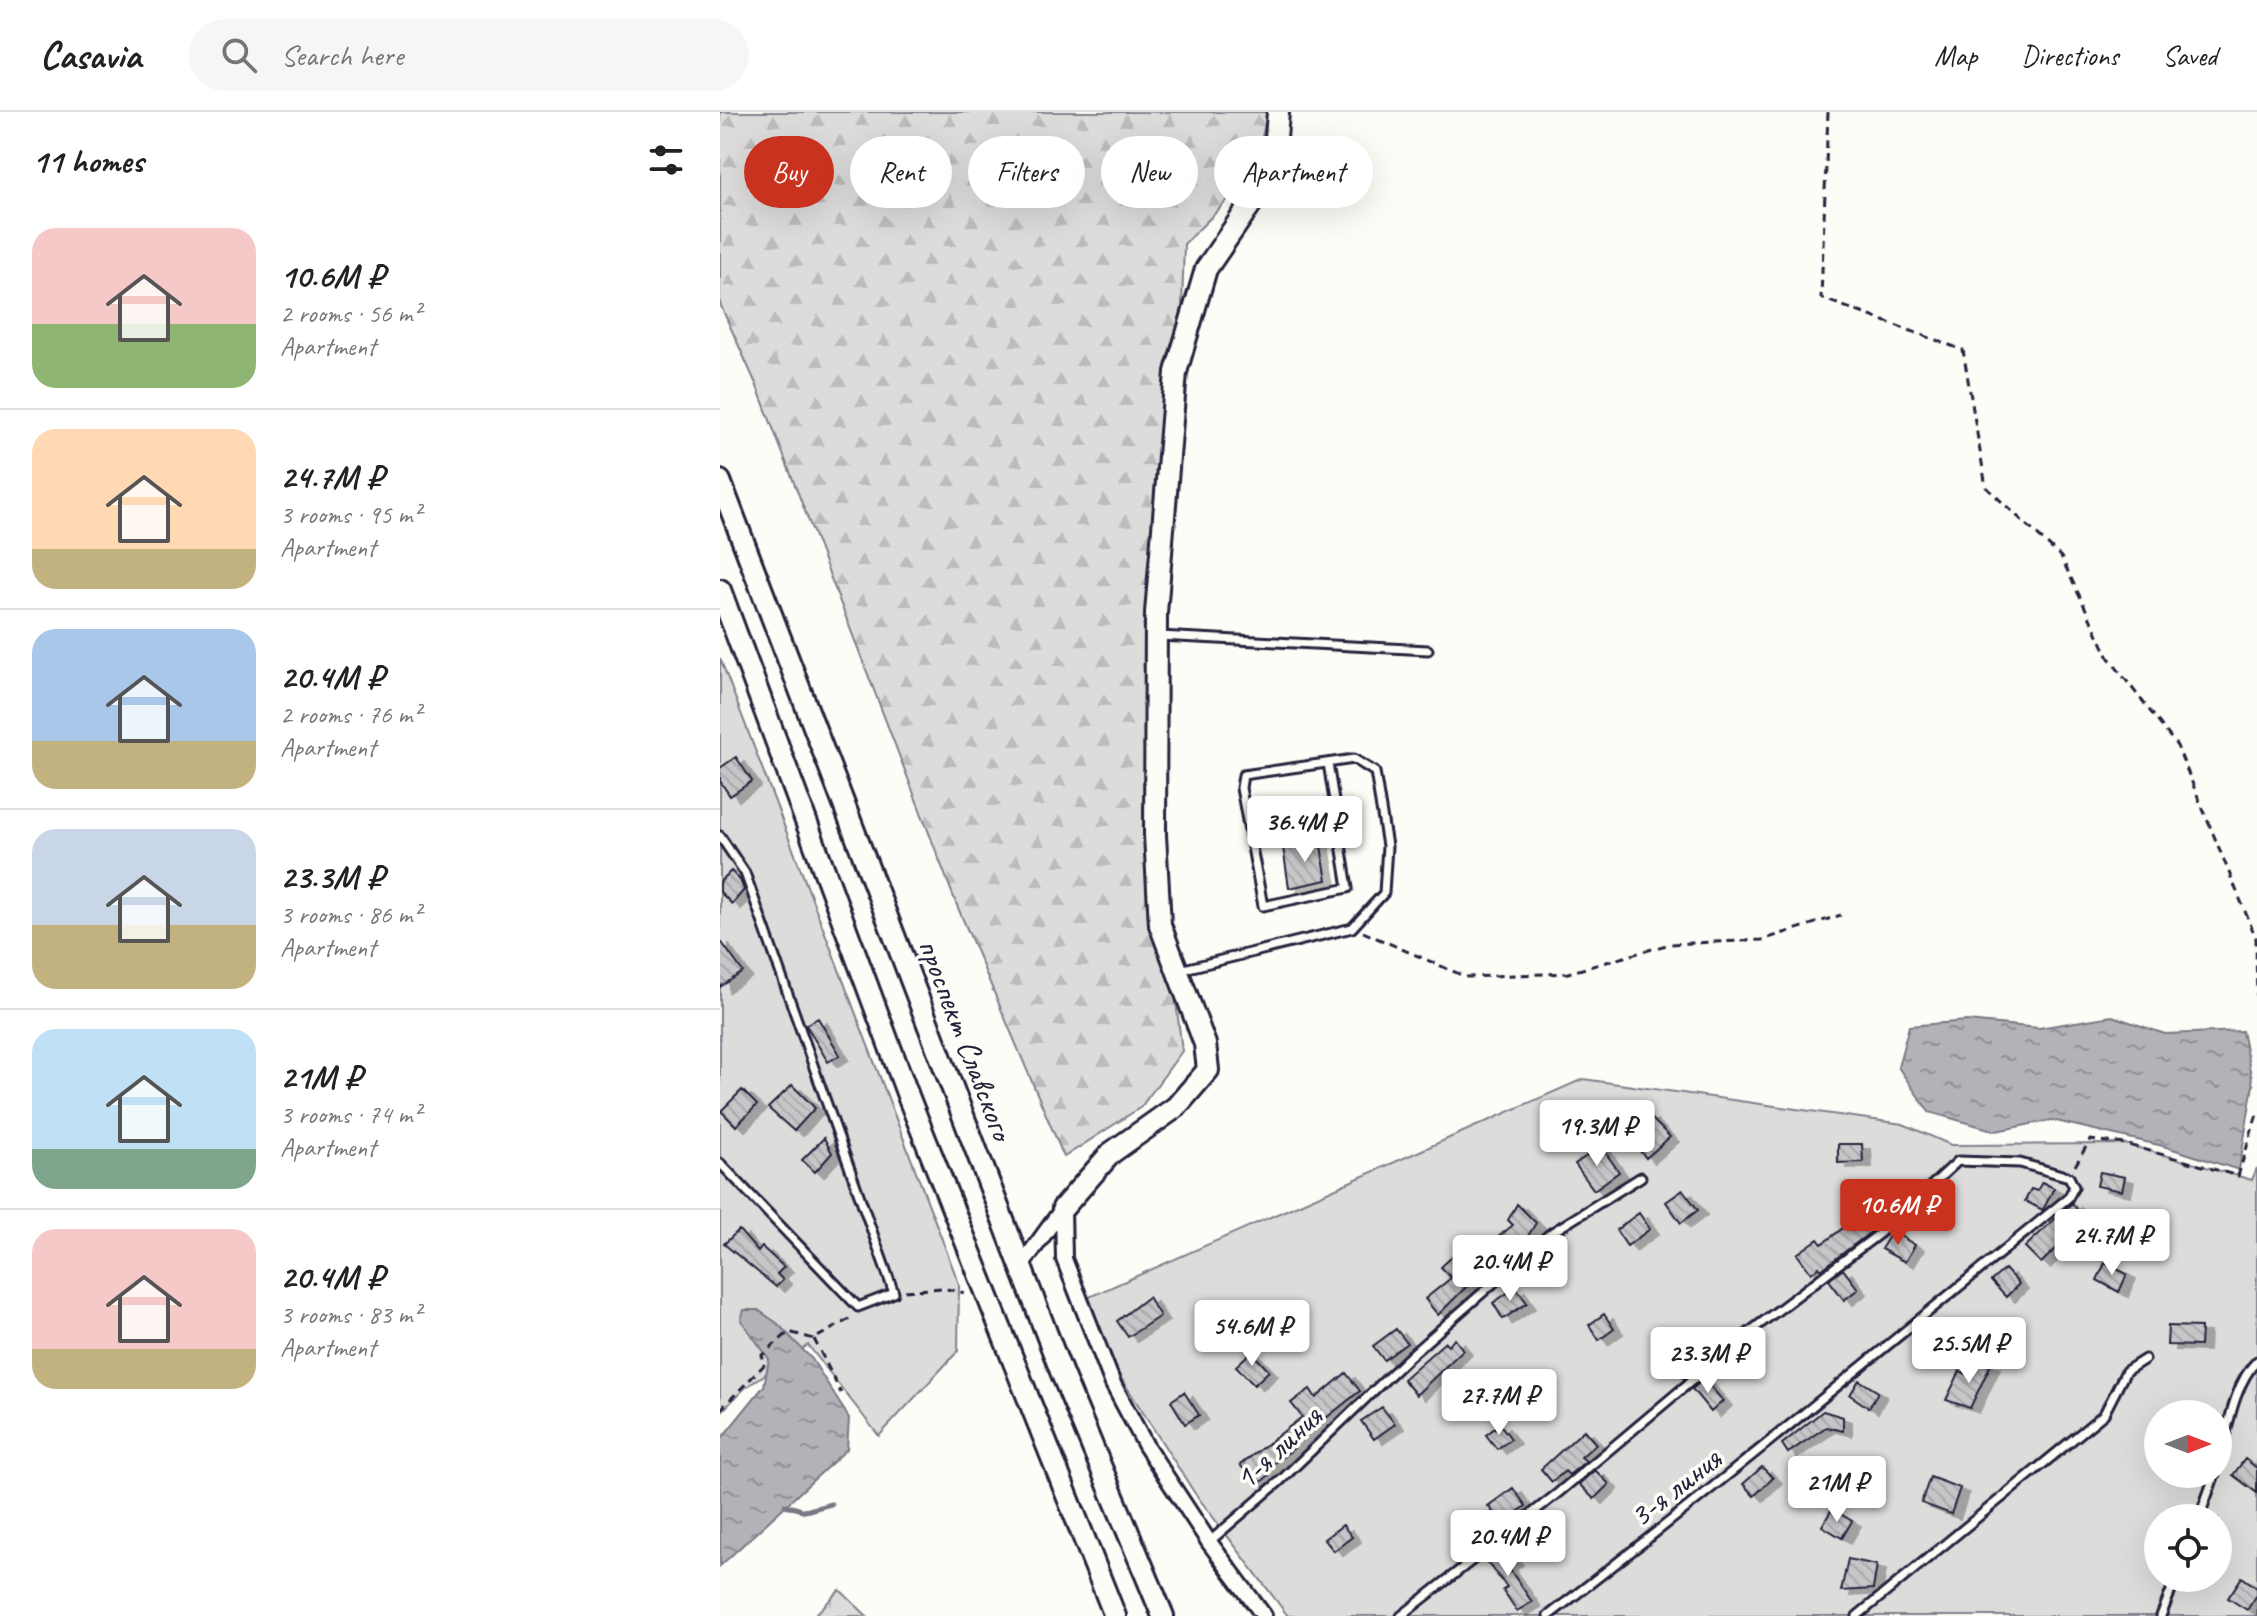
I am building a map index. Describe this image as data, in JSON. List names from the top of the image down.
{
  "streets": {
    "main road": ["проспект Славского"],
    "lane": ["1-я линия", "3-я линия"]
  },
  "north": "right",
  "page": {
    "header": "Casavia",
    "search": "Search here",
    "nav": ["Map", "Directions", "Saved"],
    "heading": "11 homes",
    "chip": [
      "Buy",
      "Rent",
      "Filters",
      "New",
      "Apartment"
    ],
    "list": [
      {
        "name": "10.6M ₽",
        "note": "2 rooms · 56 m² · Apartment"
      },
      {
        "name": "24.7M ₽",
        "note": "3 rooms · 95 m² · Apartment"
      },
      {
        "name": "20.4M ₽",
        "note": "2 rooms · 76 m² · Apartment"
      },
      {
        "name": "23.3M ₽",
        "note": "3 rooms · 86 m² · Apartment"
      },
      {
        "name": "21M ₽",
        "note": "3 rooms · 74 m² · Apartment"
      },
      {
        "name": "20.4M ₽",
        "note": "3 rooms · 83 m² · Apartment"
      }
    ],
    "price": [
      "36.4M ₽",
      "19.3M ₽",
      "10.6M ₽",
      "24.7M ₽",
      "20.4M ₽",
      "54.6M ₽",
      "25.5M ₽",
      "23.3M ₽",
      "27.7M ₽",
      "21M ₽",
      "20.4M ₽"
    ]
  }
}
